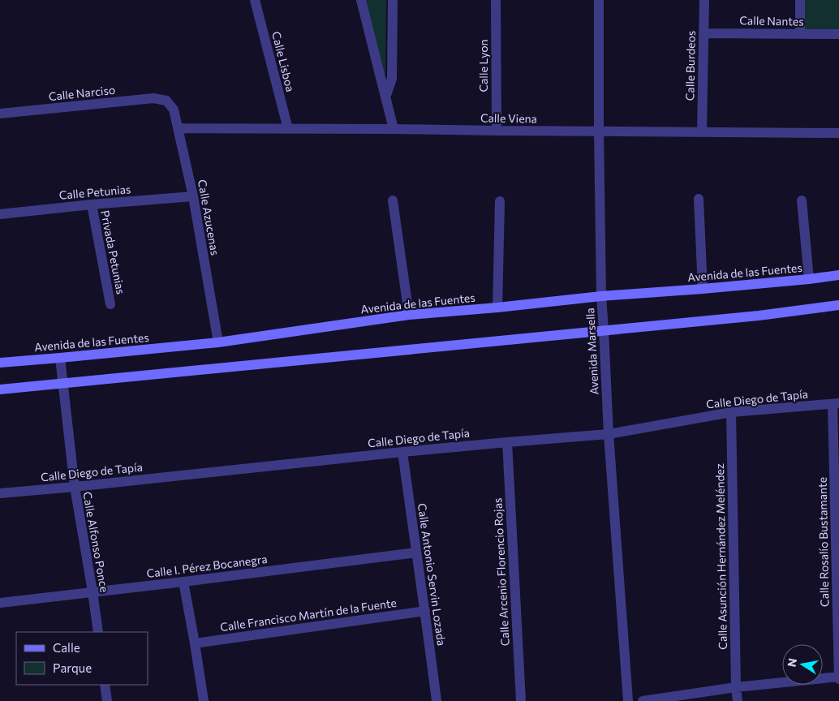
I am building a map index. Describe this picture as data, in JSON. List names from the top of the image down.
{
  "streets": {
    "main road": ["Avenida de las Fuentes"],
    "street": [
      "Calle Nantes",
      "Calle Lisboa",
      "Calle Lyon",
      "Calle Burdeos",
      "Calle Narciso",
      "Calle Viena",
      "Calle Petunias",
      "Calle Azucenas",
      "Privada Petunias",
      "Avenida Marsella",
      "Calle Diego de Tapía",
      "Calle Alfonso Ponce",
      "Calle Rosalío Bustamante",
      "Calle Asunción Hernández Meléndez",
      "Calle I. Pérez Bocanegra",
      "Calle Arcenio Florencio Rojas",
      "Calle Antonio Servin Lozada",
      "Calle Francisco Martín de la Fuente"
    ]
  },
  "crossings": [
    ["Calle Nantes", "Calle Burdeos"],
    ["Calle Lisboa", "Calle Viena"],
    ["Calle Lyon", "Calle Viena"],
    ["Calle Burdeos", "Calle Viena"],
    ["Calle Narciso", "Calle Azucenas"],
    ["Calle Viena", "Calle Azucenas"],
    ["Calle Viena", "Avenida Marsella"],
    ["Calle Petunias", "Calle Azucenas"],
    ["Calle Petunias", "Privada Petunias"],
    ["Calle Azucenas", "Avenida de las Fuentes"],
    ["Avenida de las Fuentes", "Avenida Marsella"],
    ["Avenida de las Fuentes", "Calle Alfonso Ponce"],
    ["Avenida Marsella", "Calle Diego de Tapía"],
    ["Calle Diego de Tapía", "Calle Alfonso Ponce"],
    ["Calle Diego de Tapía", "Calle Rosalío Bustamante"],
    ["Calle Diego de Tapía", "Calle Asunción Hernández Meléndez"],
    ["Calle Diego de Tapía", "Calle Arcenio Florencio Rojas"],
    ["Calle Diego de Tapía", "Calle Antonio Servin Lozada"],
    ["Calle Alfonso Ponce", "Calle I. Pérez Bocanegra"],
    ["Calle I. Pérez Bocanegra", "Calle Antonio Servin Lozada"],
    ["Calle Antonio Servin Lozada", "Calle Francisco Martín de la Fuente"]
  ],
  "legend": ["Calle", "Parque"],
  "north": "left"
}
